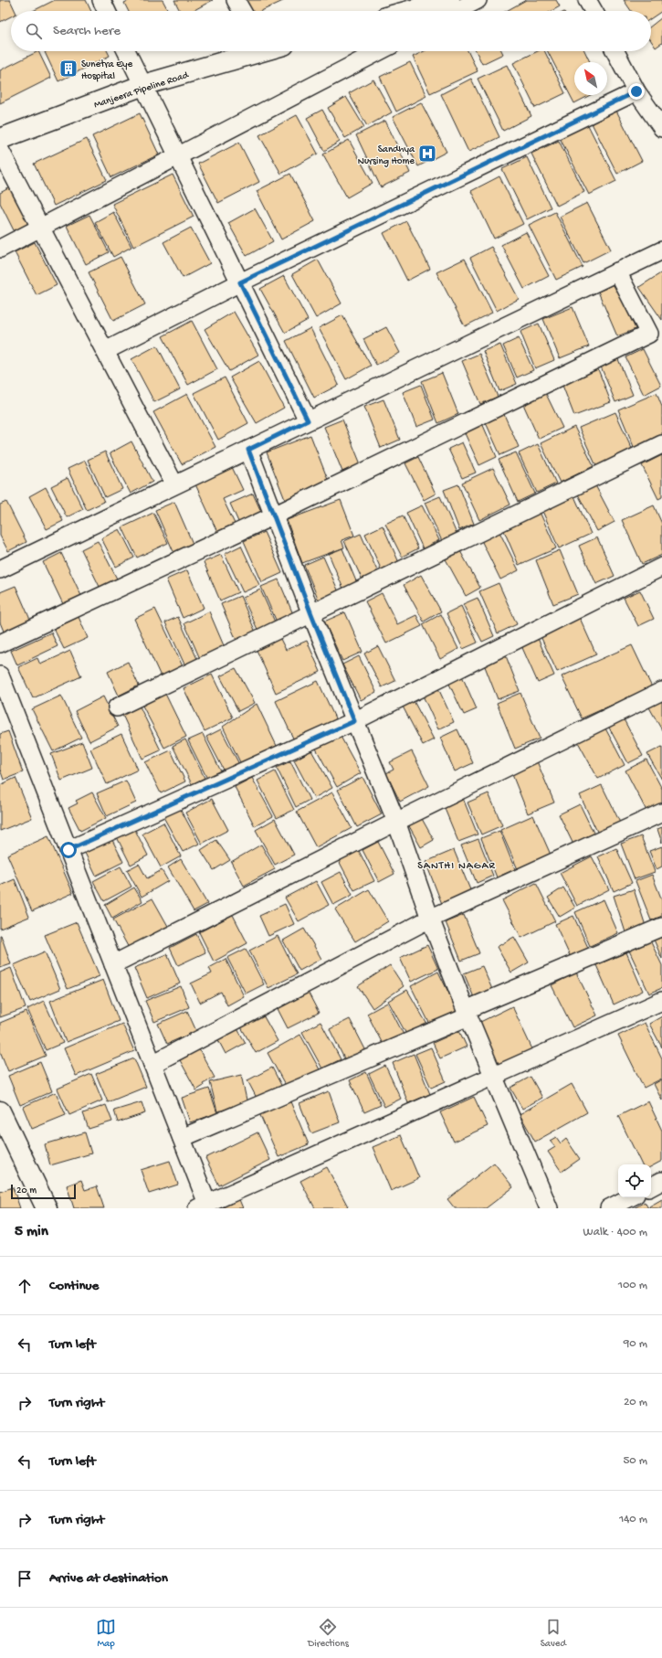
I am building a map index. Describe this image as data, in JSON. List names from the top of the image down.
{
  "streets": {
    "street": ["Manjeera Pipeline Road"]
  },
  "districts": ["SANTHI NAGAR"],
  "places": {
    "building": ["Sunetra Eye Hospital"],
    "hospital": ["Sandhya Nursing Home"]
  },
  "scale_bar": "20 m",
  "north": "top left",
  "page": {
    "search": "Search here",
    "scale": "20 m",
    "heading": ["5 min", "Walk · 400 m"],
    "list": [
      ["Continue", "100 m"],
      ["Turn left", "90 m"],
      ["Turn right", "20 m"],
      ["Turn left", "50 m"],
      ["Turn right", "140 m"],
      "Arrive at destination"
    ],
    "nav": ["Map", "Directions", "Saved"]
  }
}
